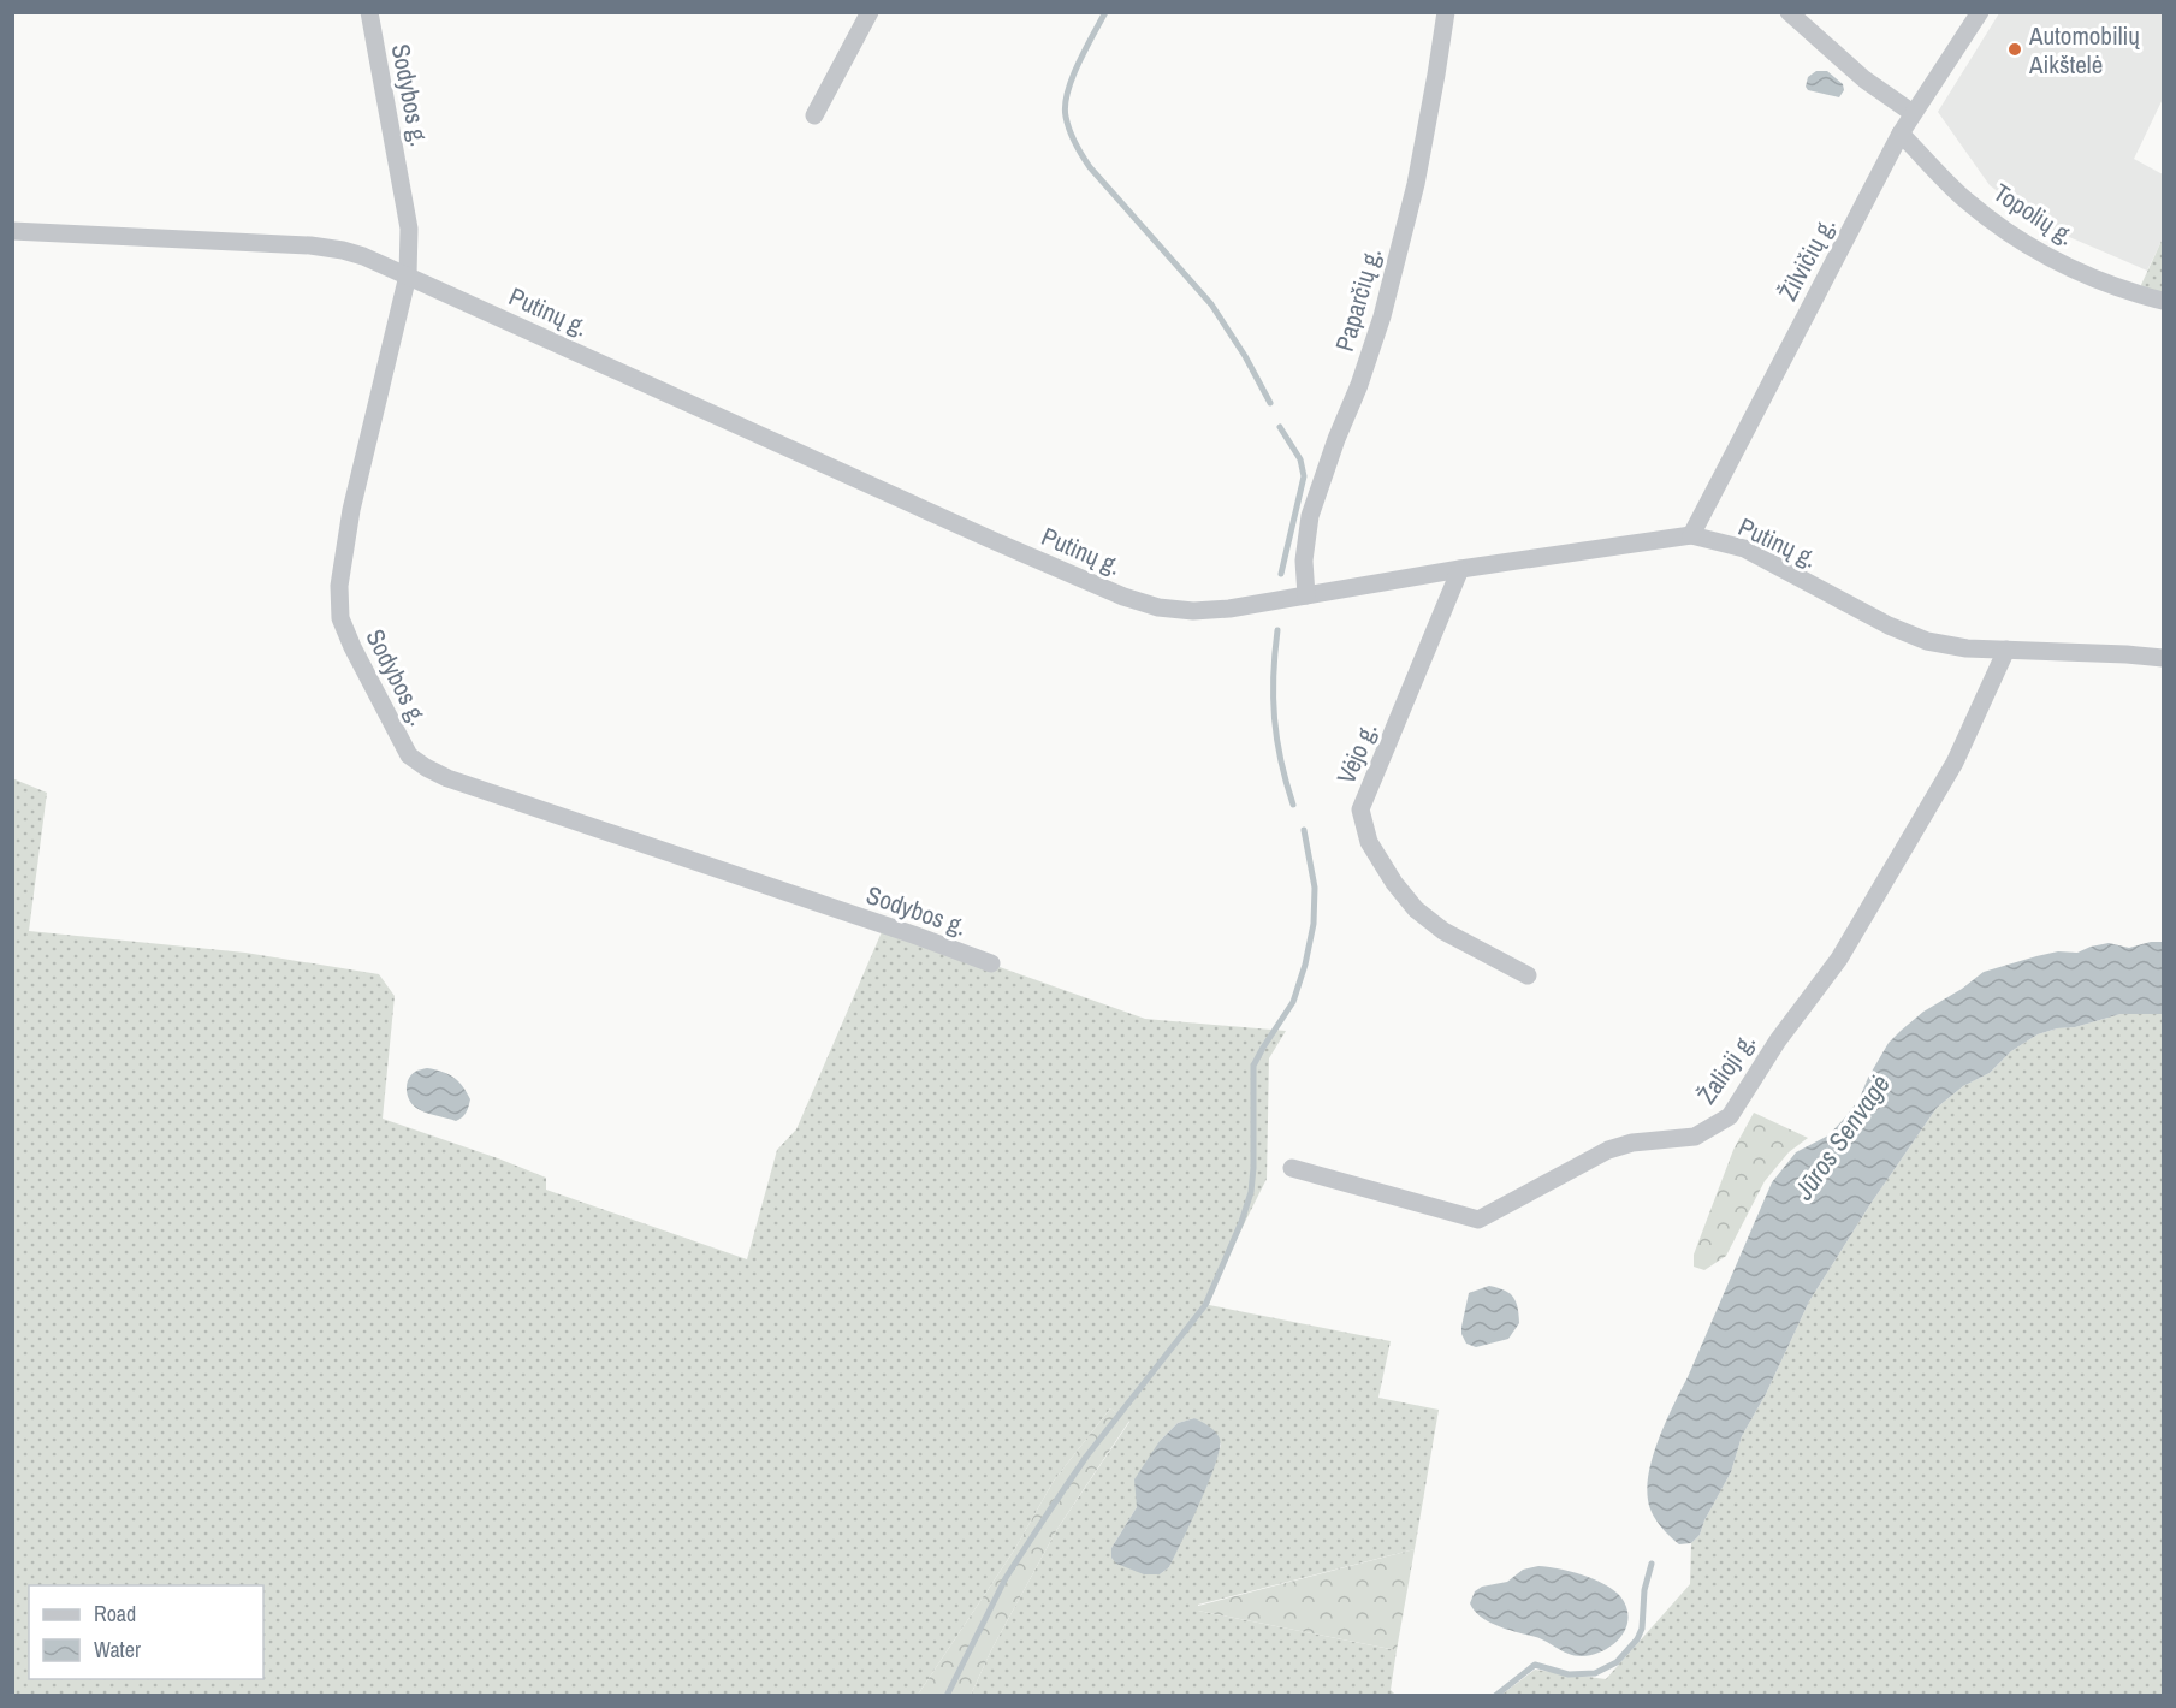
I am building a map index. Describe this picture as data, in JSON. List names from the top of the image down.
{
  "streets": {
    "street": [
      "Sodybos g.",
      "Topolių g.",
      "Žilvičių g.",
      "Paparčių g.",
      "Putinų g.",
      "Vėjo g.",
      "Žalioji g."
    ]
  },
  "crossings": [
    ["Sodybos g.", "Putinų g."],
    ["Topolių g.", "Žilvičių g."],
    ["Žilvičių g.", "Putinų g."],
    ["Paparčių g.", "Putinų g."],
    ["Putinų g.", "Vėjo g."],
    ["Putinų g.", "Žalioji g."]
  ],
  "water": ["Jūros Senvagė"],
  "places": ["Automobilių Aikštelė"],
  "legend": ["Road", "Water"]
}
